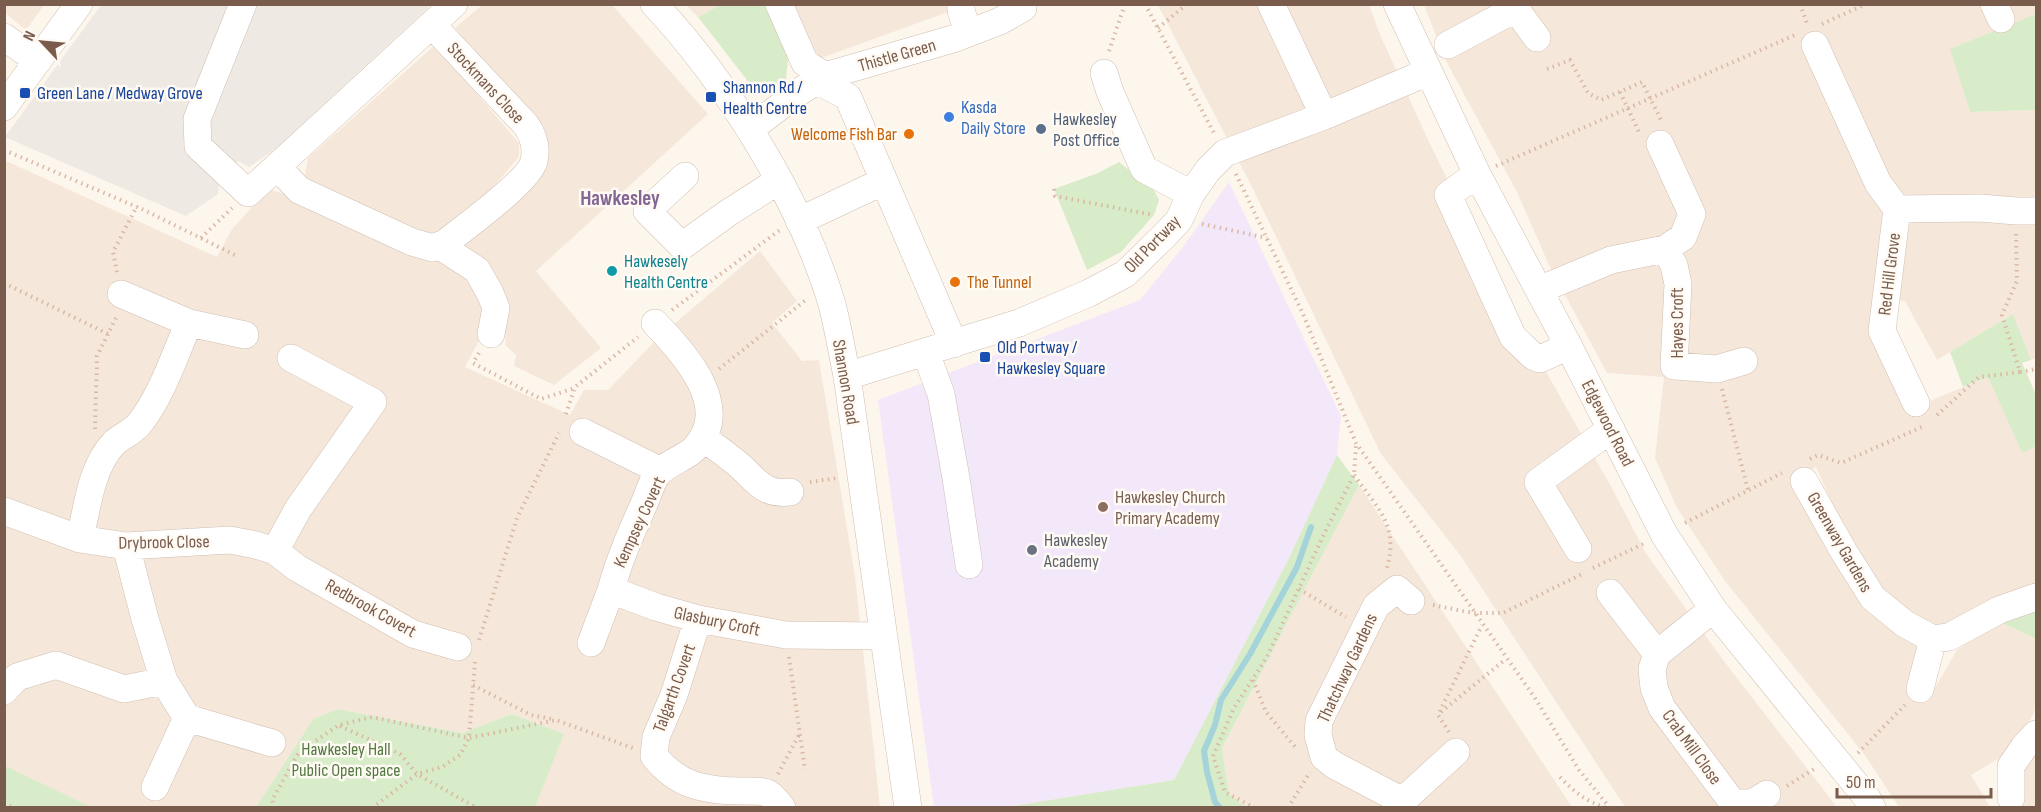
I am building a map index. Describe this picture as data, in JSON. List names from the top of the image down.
{
  "streets": {
    "street": [
      "Thistle Green",
      "Stockmans Close",
      "Old Portway",
      "Red Hill Grove",
      "Hayes Croft",
      "Shannon Road",
      "Edgewood Road",
      "Kempsey Covert",
      "Drybrook Close",
      "Greenway Gardens",
      "Redbrook Covert",
      "Glasbury Croft",
      "Thatchway Gardens",
      "Talgarth Covert",
      "Crab Mill Close"
    ]
  },
  "crossings": [
    ["Thistle Green", "Shannon Road"],
    ["Old Portway", "Shannon Road"],
    ["Old Portway", "Edgewood Road"],
    ["Shannon Road", "Glasbury Croft"],
    ["Kempsey Covert", "Glasbury Croft"],
    ["Drybrook Close", "Redbrook Covert"],
    ["Glasbury Croft", "Talgarth Covert"]
  ],
  "districts": ["Hawkesley"],
  "parks": ["Hawkesley Hall Public Open space"],
  "places": {
    "transit": ["Green Lane / Medway Grove", "Shannon Rd / Health Centre", "Old Portway / Hawkesley Square"],
    "other": [
      "Kasda Daily Store",
      "Hawkesley Post Office",
      "Welcome Fish Bar",
      "Hawkesely Health Centre",
      "The Tunnel",
      "Hawkesley Church Primary Academy",
      "Hawkesley Academy"
    ]
  },
  "scale_bar": "50 m",
  "north": "top left"
}
